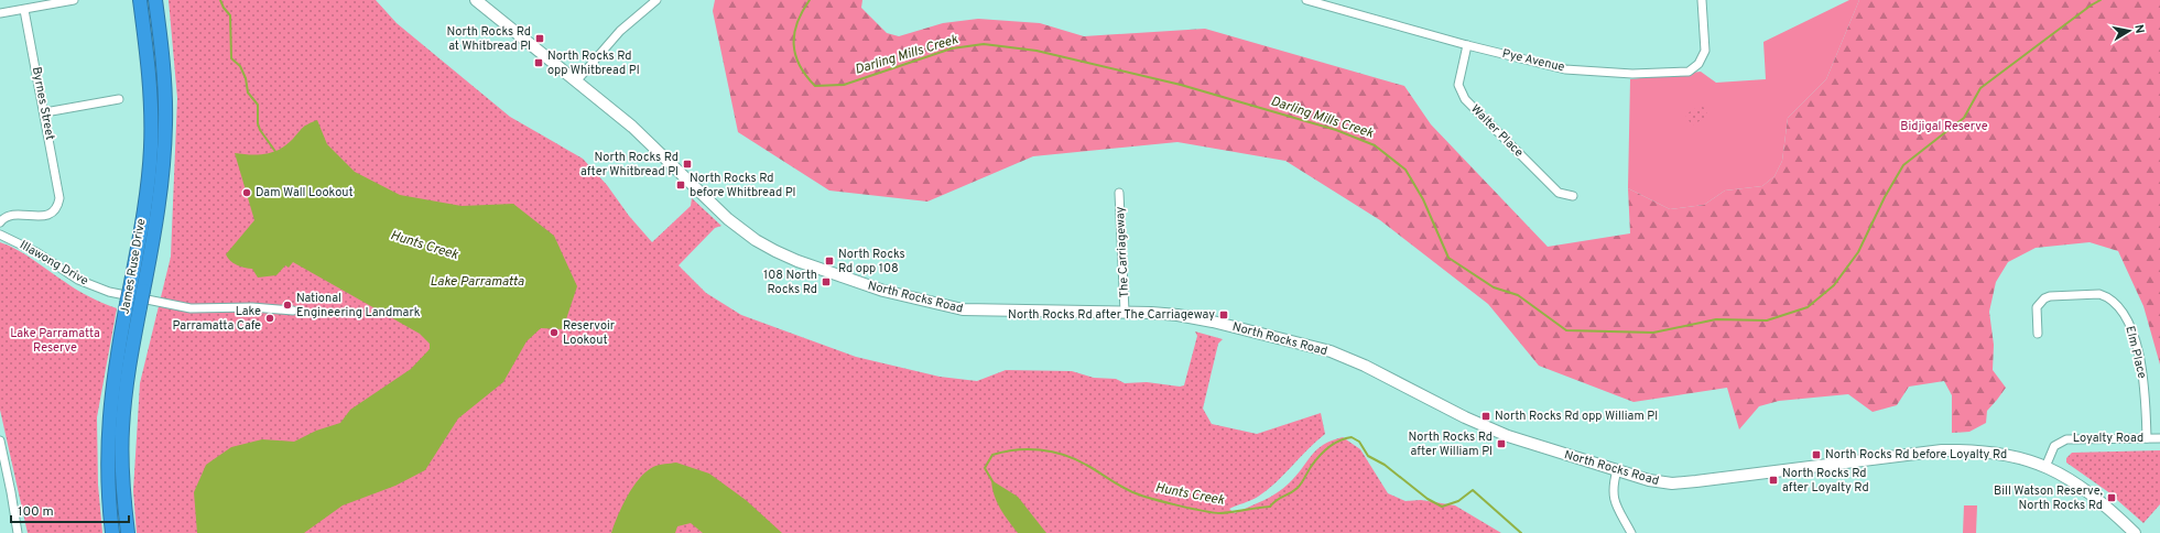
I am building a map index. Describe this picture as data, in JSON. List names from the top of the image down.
{
  "streets": {
    "highway": ["James Ruse Drive"],
    "main road": ["North Rocks Road"],
    "street": [
      "Pye Avenue",
      "Byrnes Street",
      "Walter Place",
      "The Carriageway",
      "Illawong Drive",
      "Elm Place",
      "Loyalty Road"
    ]
  },
  "crossings": [
    ["Pye Avenue", "Walter Place"],
    ["The Carriageway", "North Rocks Road"],
    ["North Rocks Road", "Loyalty Road"],
    ["Elm Place", "Loyalty Road"]
  ],
  "water": ["Darling Mills Creek", "Hunts Creek", "Lake Parramatta"],
  "parks": ["Bidjigal Reserve", "Lake Parramatta Reserve"],
  "places": {
    "transit": [
      "North Rocks Rd at Whitbread Pl",
      "North Rocks Rd opp Whitbread Pl",
      "North Rocks Rd after Whitbread Pl",
      "North Rocks Rd before Whitbread Pl",
      "North Rocks Rd opp 108",
      "108 North Rocks Rd",
      "North Rocks Rd after The Carriageway",
      "North Rocks Rd opp William Pl",
      "North Rocks Rd after William Pl",
      "North Rocks Rd before Loyalty Rd",
      "North Rocks Rd after Loyalty Rd",
      "Bill Watson Reserve, North Rocks Rd"
    ],
    "other": [
      "Dam Wall Lookout",
      "National Engineering Landmark",
      "Lake Parramatta Cafe",
      "Reservoir Lookout"
    ]
  },
  "scale_bar": "100 m",
  "north": "right"
}
